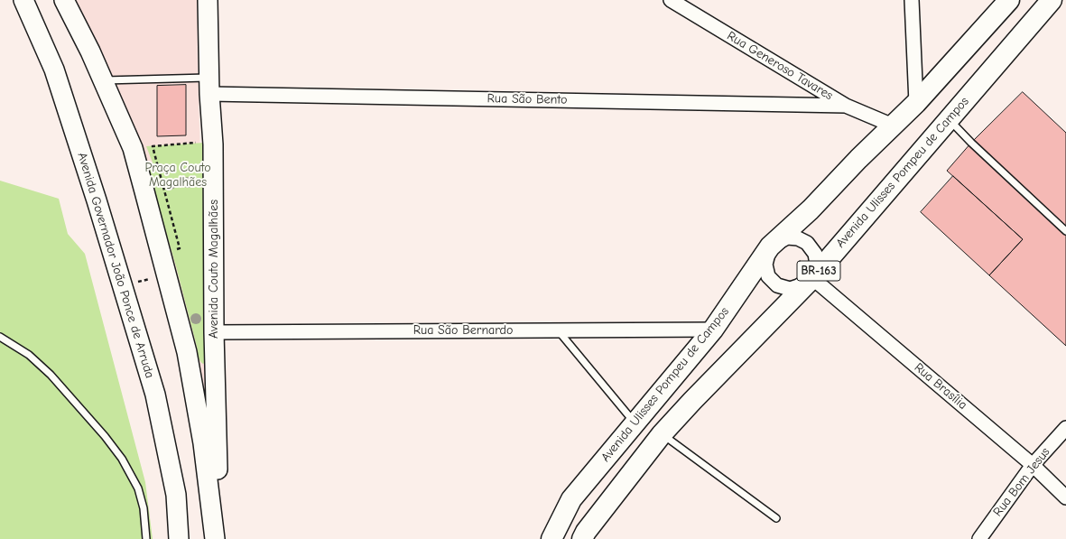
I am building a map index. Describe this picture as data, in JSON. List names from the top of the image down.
{
  "streets": {
    "main road": [
      "Avenida Ulisses Pompeu de Campos",
      "Avenida Governador João Ponce de Arruda",
      "Avenida Couto Magalhães",
      "BR-163"
    ],
    "street": [
      "Rua Generoso Tavares",
      "Rua São Bento",
      "Rua São Bernardo",
      "Rua Brasília",
      "Rua Bom Jesus"
    ]
  },
  "crossings": [
    ["Rua Generoso Tavares", "Rua São Bento"],
    ["Rua Generoso Tavares", "Avenida Ulisses Pompeu de Campos"],
    ["Rua São Bento", "Avenida Couto Magalhães"],
    ["Avenida Ulisses Pompeu de Campos", "Rua São Bernardo"],
    ["Avenida Ulisses Pompeu de Campos", "Rua Brasília"],
    ["Avenida Couto Magalhães", "Rua São Bernardo"],
    ["Rua Brasília", "Rua Bom Jesus"]
  ],
  "parks": ["Praça Couto Magalhães"]
}
